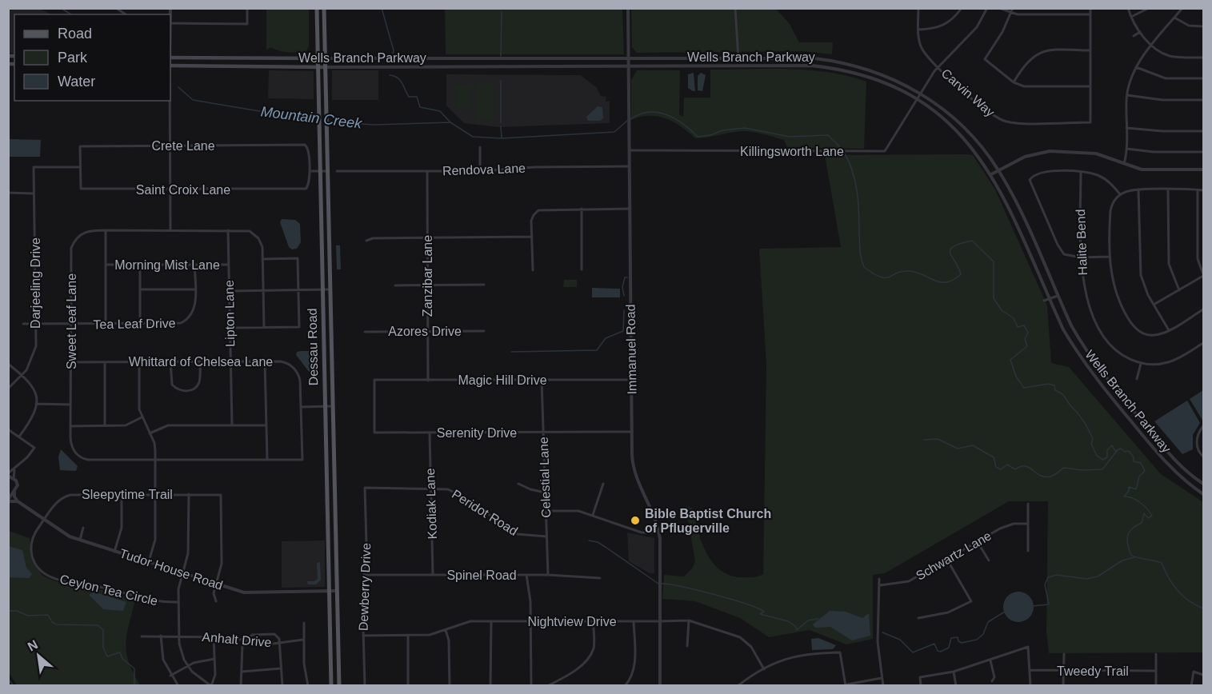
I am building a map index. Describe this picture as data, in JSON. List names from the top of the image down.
{
  "streets": {
    "main road": ["Wells Branch Parkway", "Dessau Road"],
    "street": [
      "Carvin Way",
      "Crete Lane",
      "Killingsworth Lane",
      "Rendova Lane",
      "Saint Croix Lane",
      "Halite Bend",
      "Morning Mist Lane",
      "Zanzibar Lane",
      "Darjeeling Drive",
      "Lipton Lane",
      "Sweet Leaf Lane",
      "Tea Leaf Drive",
      "Azores Drive",
      "Immanuel Road",
      "Whittard of Chelsea Lane",
      "Magic Hill Drive",
      "Serenity Drive",
      "Celestial Lane",
      "Sleepytime Trail",
      "Kodiak Lane",
      "Peridot Road",
      "Schwartz Lane",
      "Tudor House Road",
      "Spinel Road",
      "Dewberry Drive",
      "Ceylon Tea Circle",
      "Nightview Drive",
      "Anhalt Drive",
      "Tweedy Trail"
    ]
  },
  "crossings": [
    ["Wells Branch Parkway", "Killingsworth Lane"],
    ["Wells Branch Parkway", "Dessau Road"],
    ["Wells Branch Parkway", "Immanuel Road"],
    ["Carvin Way", "Killingsworth Lane"],
    ["Crete Lane", "Saint Croix Lane"],
    ["Crete Lane", "Darjeeling Drive"],
    ["Killingsworth Lane", "Immanuel Road"],
    ["Rendova Lane", "Zanzibar Lane"],
    ["Rendova Lane", "Immanuel Road"],
    ["Saint Croix Lane", "Darjeeling Drive"],
    ["Morning Mist Lane", "Lipton Lane"],
    ["Morning Mist Lane", "Tea Leaf Drive"],
    ["Zanzibar Lane", "Azores Drive"],
    ["Zanzibar Lane", "Magic Hill Drive"],
    ["Darjeeling Drive", "Tea Leaf Drive"],
    ["Lipton Lane", "Sweet Leaf Lane"],
    ["Lipton Lane", "Whittard of Chelsea Lane"],
    ["Sweet Leaf Lane", "Tea Leaf Drive"],
    ["Sweet Leaf Lane", "Whittard of Chelsea Lane"],
    ["Dessau Road", "Tudor House Road"],
    ["Immanuel Road", "Magic Hill Drive"],
    ["Immanuel Road", "Serenity Drive"],
    ["Immanuel Road", "Nightview Drive"],
    ["Magic Hill Drive", "Serenity Drive"],
    ["Magic Hill Drive", "Celestial Lane"],
    ["Serenity Drive", "Celestial Lane"],
    ["Serenity Drive", "Kodiak Lane"],
    ["Celestial Lane", "Peridot Road"],
    ["Celestial Lane", "Spinel Road"],
    ["Sleepytime Trail", "Tudor House Road"],
    ["Sleepytime Trail", "Ceylon Tea Circle"],
    ["Kodiak Lane", "Peridot Road"],
    ["Kodiak Lane", "Spinel Road"],
    ["Peridot Road", "Dewberry Drive"],
    ["Tudor House Road", "Ceylon Tea Circle"],
    ["Spinel Road", "Dewberry Drive"],
    ["Dewberry Drive", "Nightview Drive"]
  ],
  "water": ["Mountain Creek"],
  "places": ["Bible Baptist Church of Pflugerville"],
  "legend": ["Road", "Park", "Water"],
  "north": "top left"
}
